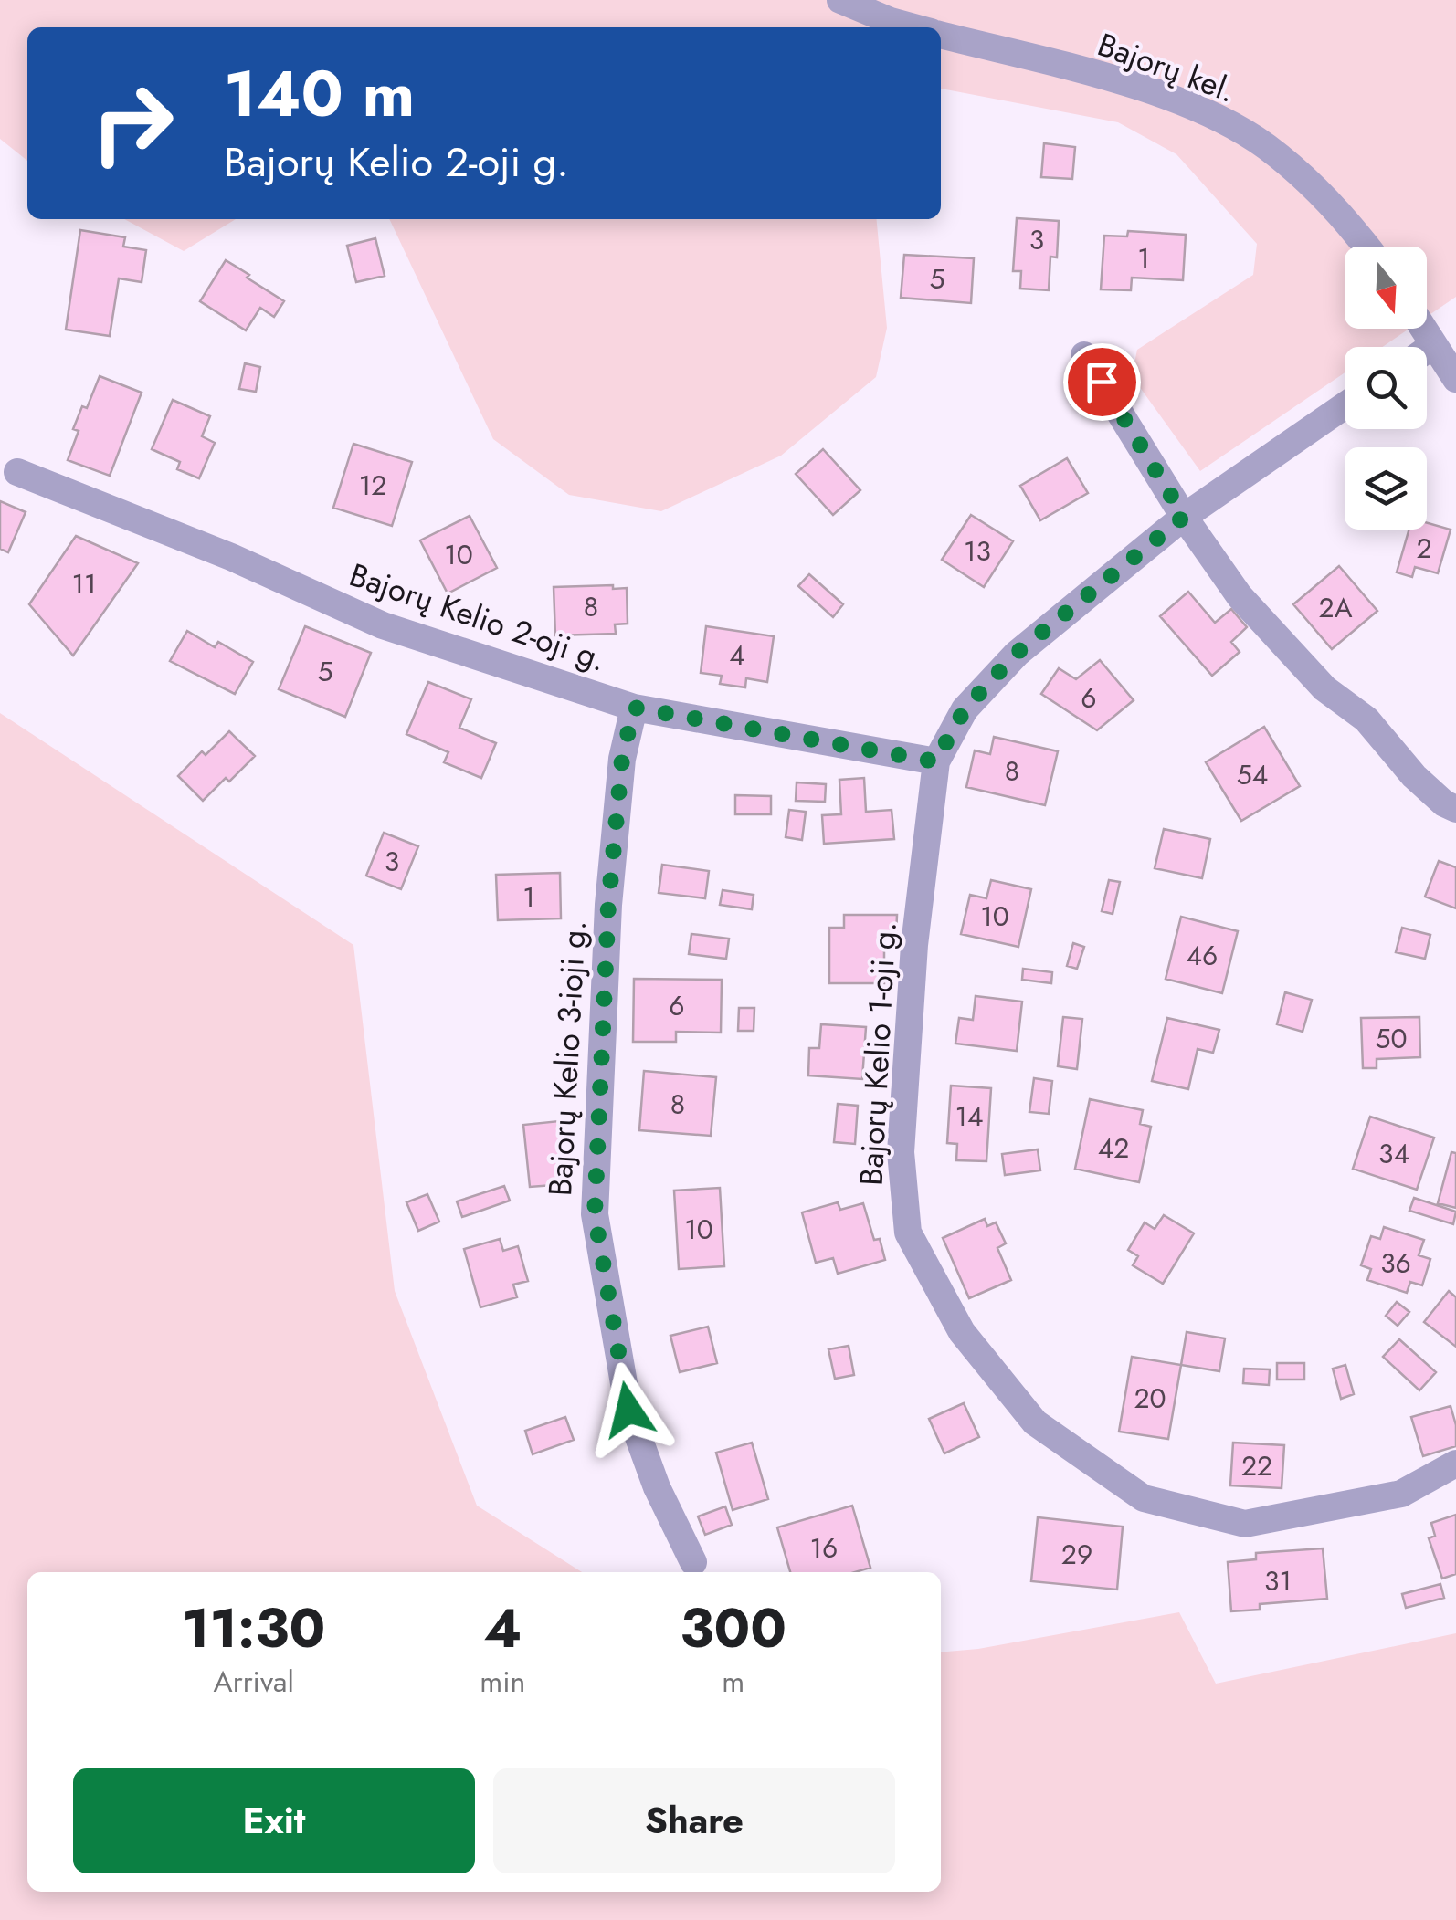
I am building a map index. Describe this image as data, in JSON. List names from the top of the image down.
{
  "streets": {
    "street": [
      "Bajorų kel.",
      "Bajorų Kelio 2-oji g.",
      "Bajorų Kelio 1-oji g.",
      "Bajorų Kelio 3-ioji g."
    ]
  },
  "crossings": [
    ["Bajorų Kelio 2-oji g.", "Bajorų Kelio 1-oji g."],
    ["Bajorų Kelio 2-oji g.", "Bajorų Kelio 3-ioji g."]
  ],
  "house_numbers": [
    "3",
    "1",
    "5",
    "12",
    "2",
    "13",
    "10",
    "11",
    "8",
    "2A",
    "4",
    "5",
    "6",
    "8",
    "54",
    "3",
    "1",
    "10",
    "46",
    "6",
    "50",
    "8",
    "14",
    "42",
    "34",
    "10",
    "36",
    "20",
    "22",
    "16",
    "29",
    "31"
  ],
  "north": "bottom",
  "page": {
    "turn": ["140 m", "Bajorų Kelio 2-oji g."],
    "eta": [
      "11:30",
      "Arrival",
      "4",
      "min",
      "300",
      "m"
    ],
    "buttons": ["Exit", "Share"]
  }
}
